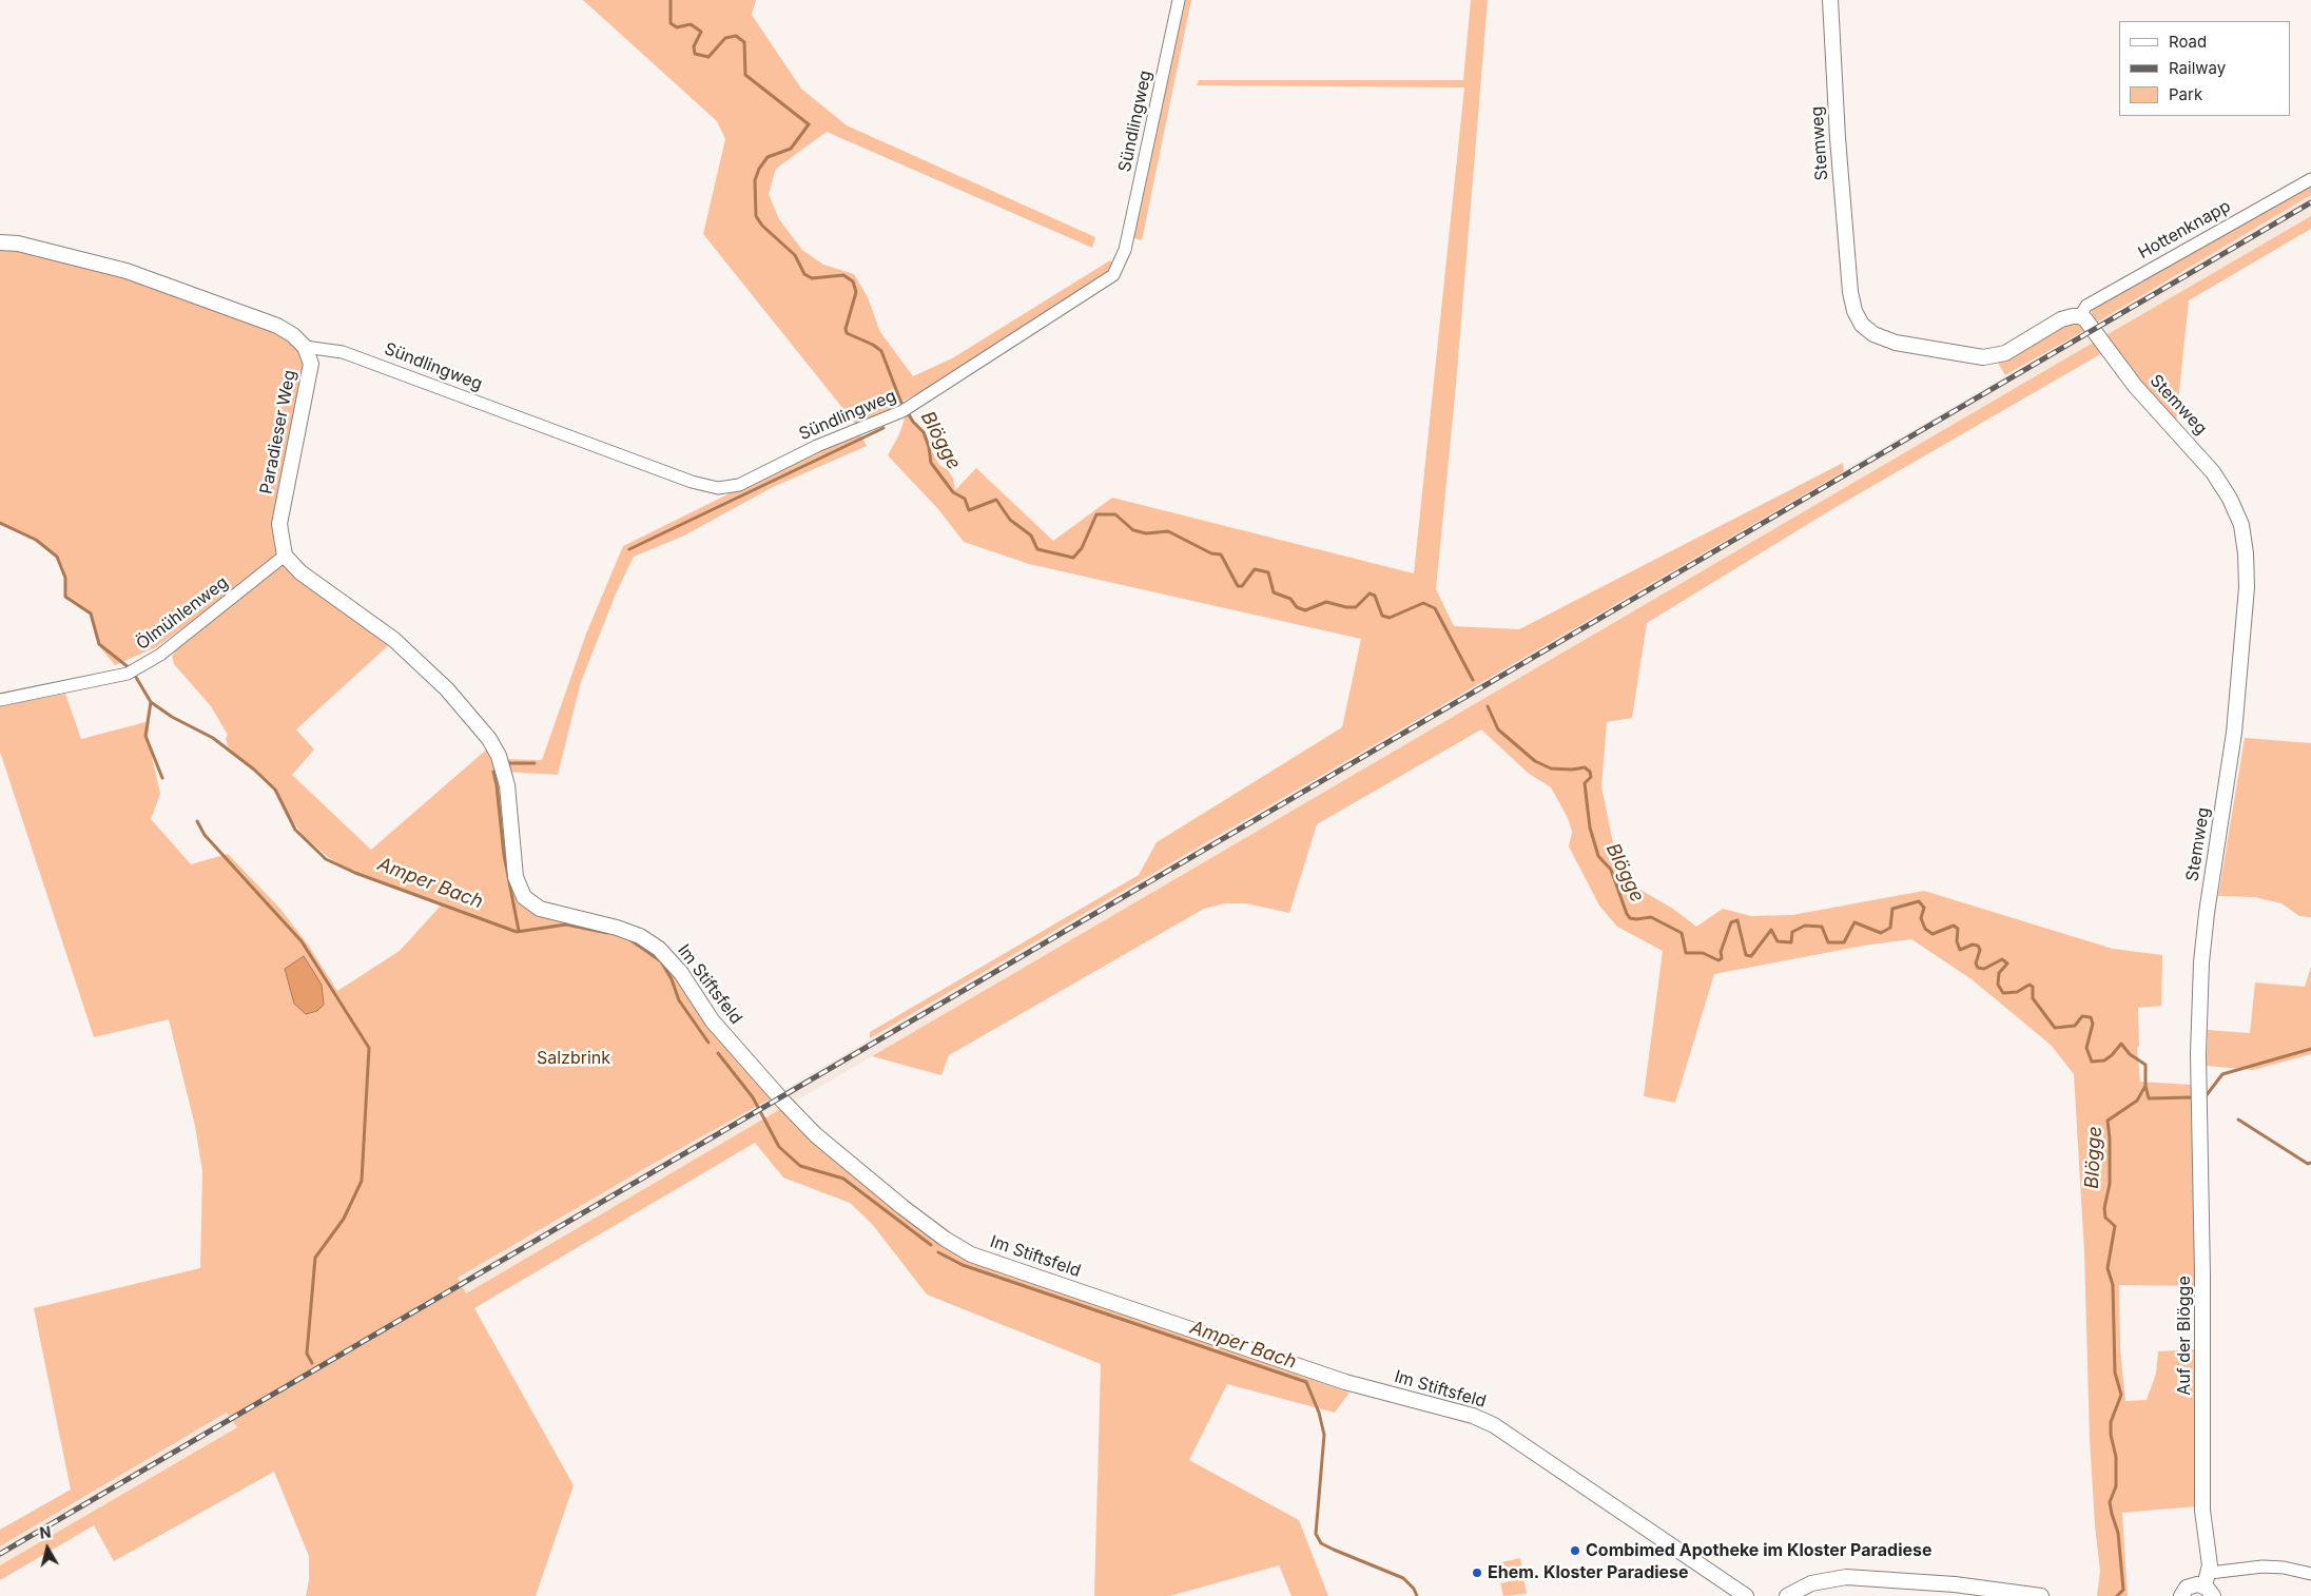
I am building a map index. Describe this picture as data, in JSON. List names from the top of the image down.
{
  "streets": {
    "street": [
      "Sündlingweg",
      "Stemweg",
      "Hottenknapp",
      "Paradieser Weg",
      "Ölmühlenweg",
      "Im Stiftsfeld",
      "Auf der Blögge"
    ]
  },
  "crossings": [
    ["Sündlingweg", "Paradieser Weg"],
    ["Stemweg", "Hottenknapp"],
    ["Stemweg", "Auf der Blögge"],
    ["Paradieser Weg", "Ölmühlenweg"],
    ["Paradieser Weg", "Im Stiftsfeld"],
    ["Ölmühlenweg", "Im Stiftsfeld"]
  ],
  "water": ["Blögge", "Amper Bach"],
  "parks": ["Salzbrink"],
  "places": ["Combimed Apotheke im Kloster Paradiese", "Ehem. Kloster Paradiese"],
  "legend": ["Road", "Railway", "Park"],
  "north": "top"
}
